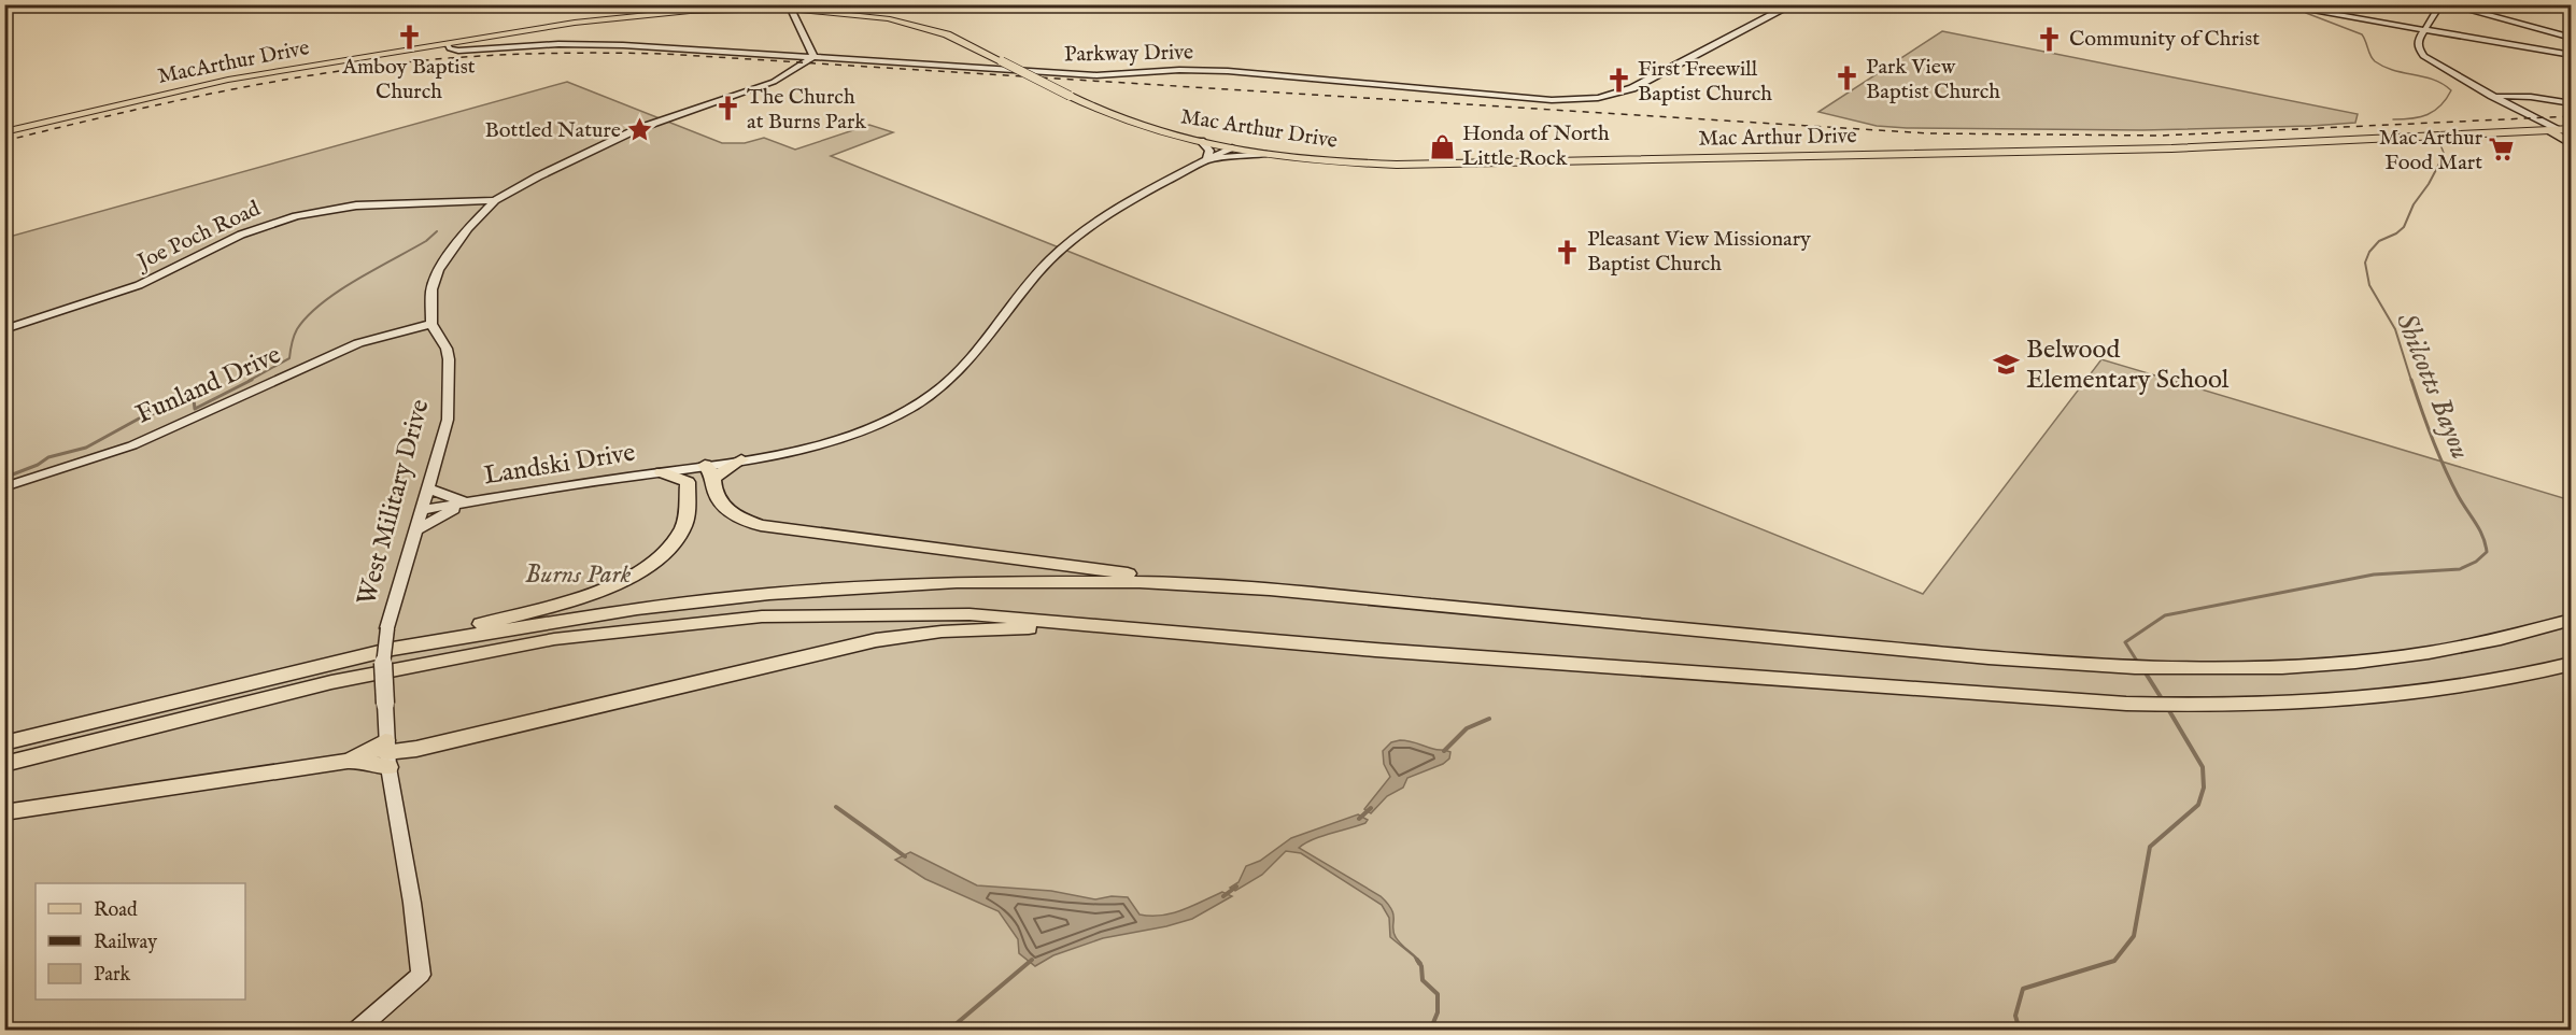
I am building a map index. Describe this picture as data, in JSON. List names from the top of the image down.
{
  "streets": {
    "main road": ["MacArthur Drive", "Mac Arthur Drive"],
    "street": [
      "Parkway Drive",
      "Joe Poch Road",
      "Funland Drive",
      "Landski Drive",
      "West Military Drive"
    ]
  },
  "crossings": [
    ["Parkway Drive", "West Military Drive"],
    ["MacArthur Drive", "Mac Arthur Drive"],
    ["Joe Poch Road", "West Military Drive"],
    ["Funland Drive", "West Military Drive"],
    ["Landski Drive", "West Military Drive"]
  ],
  "water": ["Shilcotts Bayou"],
  "parks": ["Burns Park"],
  "places": {
    "church": [
      "Amboy Baptist Church",
      "Community of Christ",
      "Park View Baptist Church",
      "First Freewill Baptist Church",
      "The Church at Burns Park",
      "Pleasant View Missionary Baptist Church"
    ],
    "place": ["Bottled Nature"],
    "shop": ["Honda of North Little Rock"],
    "supermarket": ["Mac Arthur Food Mart"],
    "school or university": ["Belwood Elementary School"]
  },
  "legend": ["Road", "Railway", "Park"]
}
